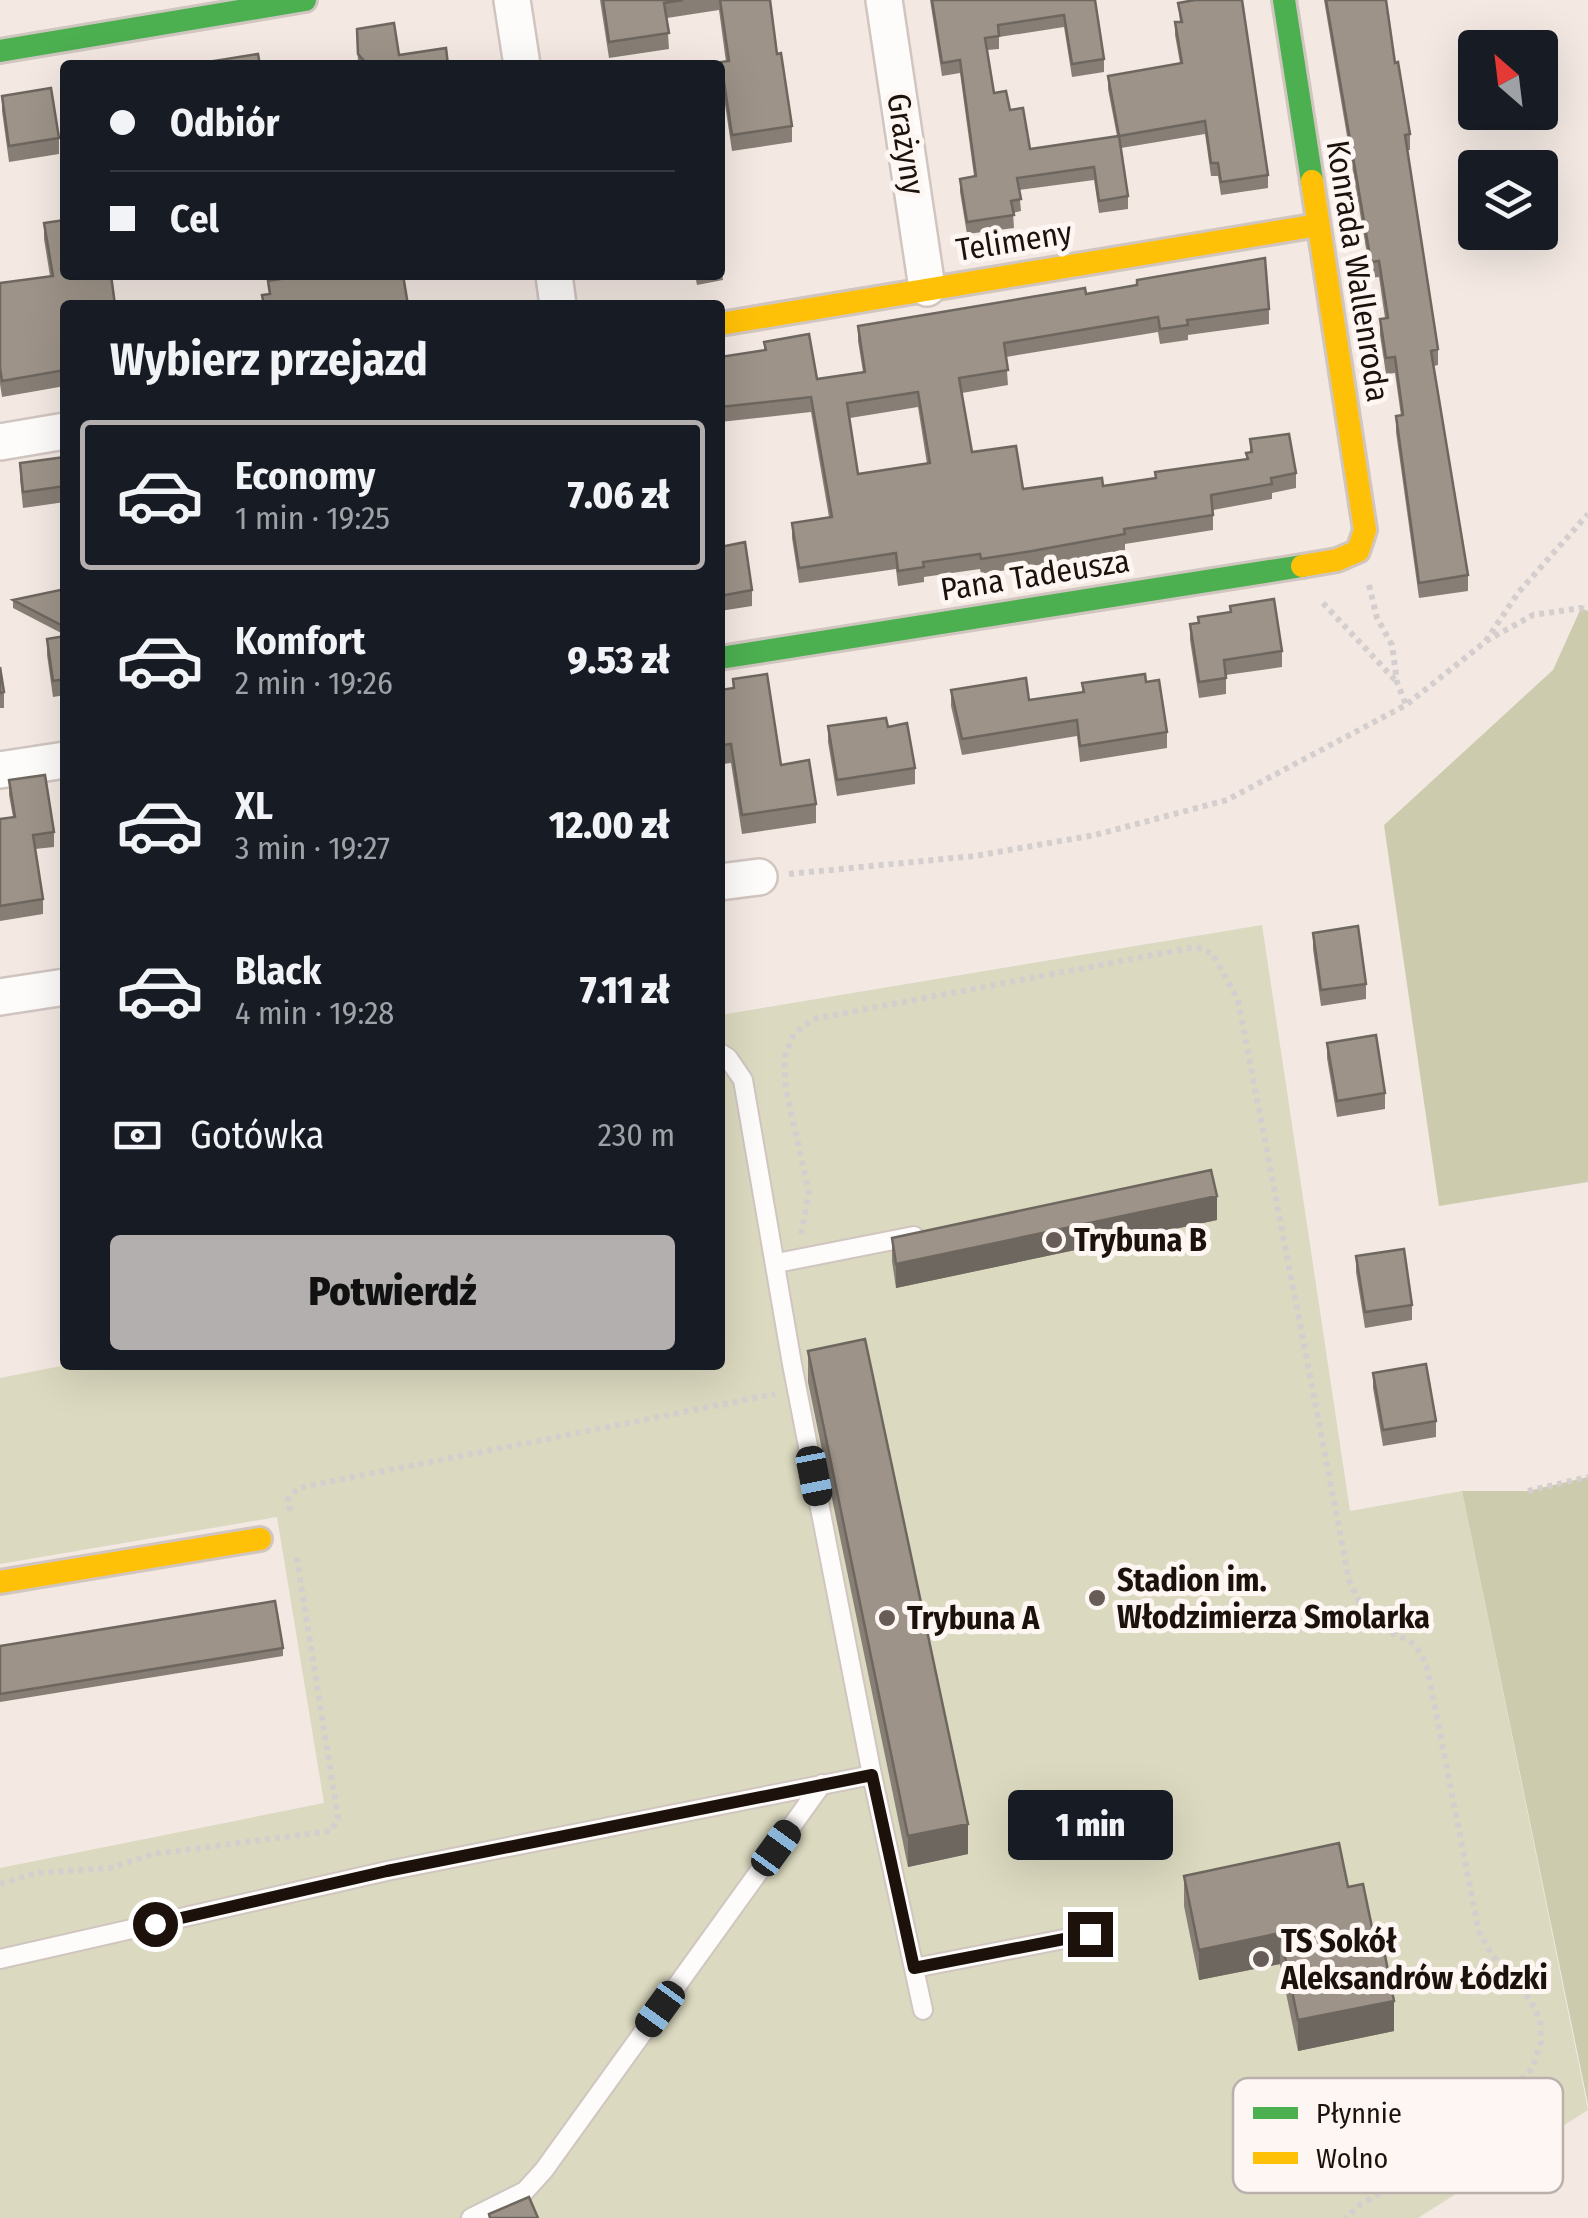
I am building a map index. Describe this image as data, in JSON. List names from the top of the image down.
{
  "streets": {
    "street": [
      "Grażyny",
      "Telimeny",
      "Konrada Wallenroda",
      "Pana Tadeusza"
    ]
  },
  "crossings": [
    ["Grażyny", "Telimeny"],
    ["Telimeny", "Konrada Wallenroda"],
    ["Konrada Wallenroda", "Pana Tadeusza"]
  ],
  "places": [
    "Trybuna B",
    "Stadion im. Włodzimierza Smolarka",
    "Trybuna A",
    "TS Sokół Aleksandrów Łódzki"
  ],
  "legend": ["Płynnie", "Wolno"],
  "north": "top left",
  "page": {
    "banner": ["Odbiór", "Cel"],
    "heading": "Wybierz przejazd",
    "list": [
      {
        "name": "Economy",
        "note": "1 min · 19:25",
        "value": "7.06 zł"
      },
      {
        "name": "Komfort",
        "note": "2 min · 19:26",
        "value": "9.53 zł"
      },
      {
        "name": "XL",
        "note": "3 min · 19:27",
        "value": "12.00 zł"
      },
      {
        "name": "Black",
        "note": "4 min · 19:28",
        "value": "7.11 zł"
      }
    ],
    "pay": ["Gotówka", "230 m"],
    "buttons": "Potwierdź",
    "bubble": "1 min"
  }
}
